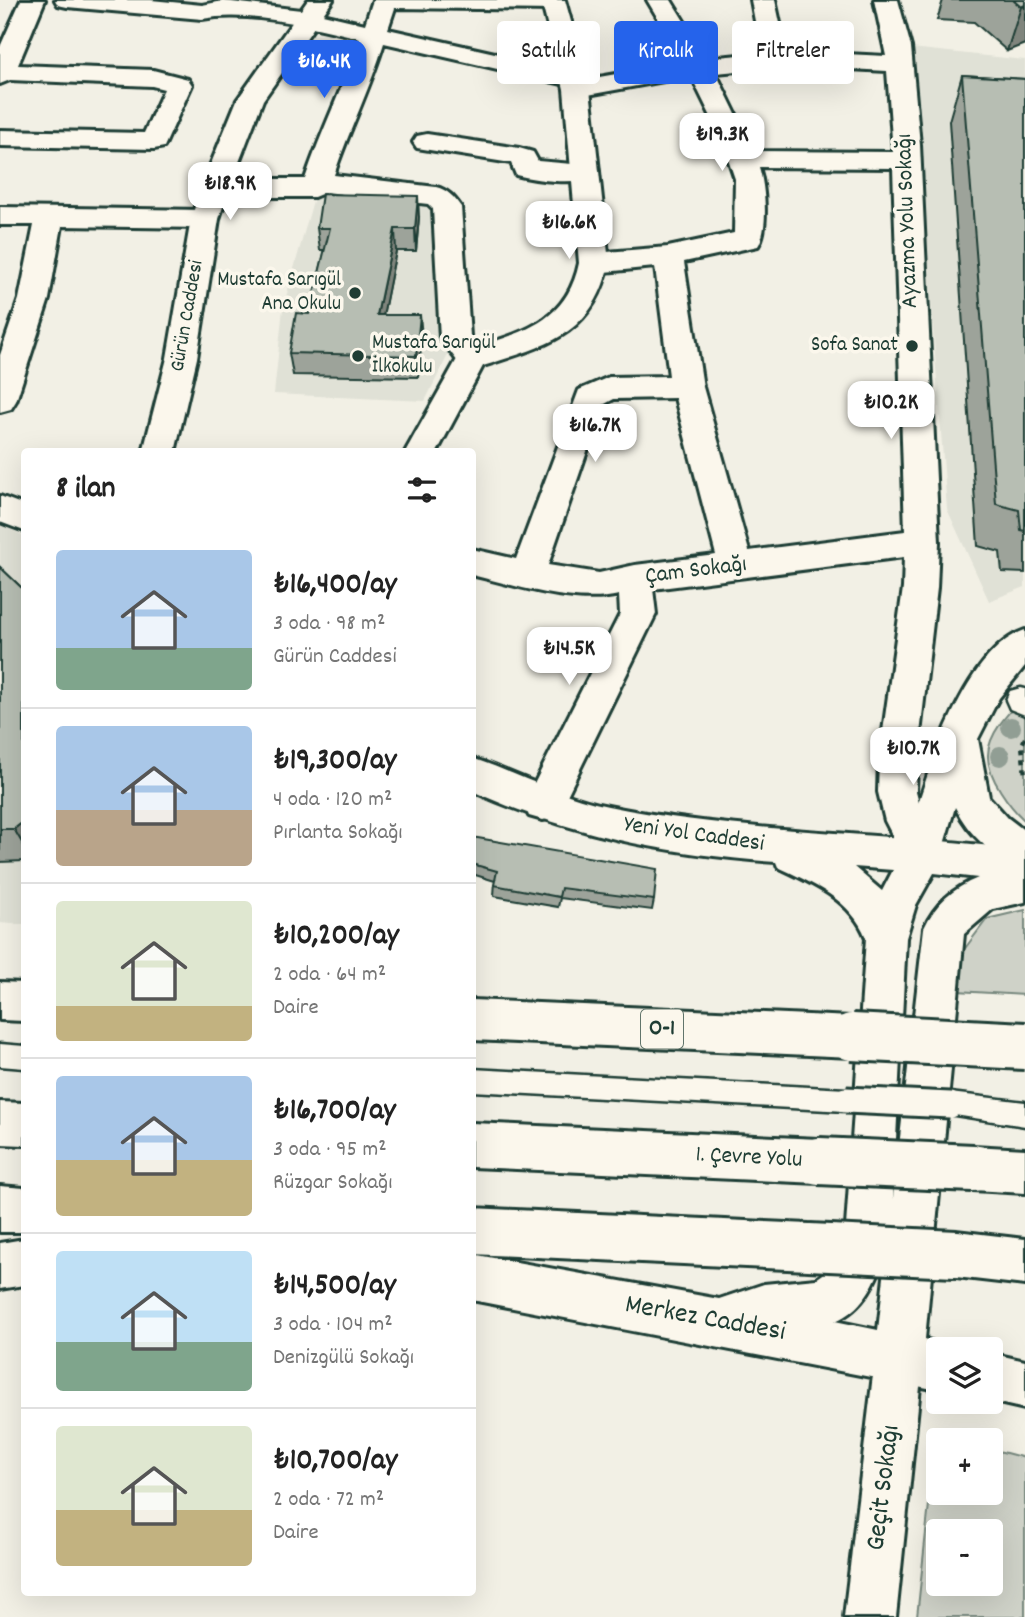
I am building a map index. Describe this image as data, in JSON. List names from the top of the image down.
{
  "streets": {
    "main road": [
      "Ayazma Yolu Sokağı",
      "Gürün Caddesi",
      "Çam Sokağı",
      "Yeni Yol Caddesi",
      "O-1",
      "1. Çevre Yolu",
      "Merkez Caddesi",
      "Geçit Sokağı"
    ]
  },
  "crossings": [
    ["Ayazma Yolu Sokağı", "Çam Sokağı"],
    ["Ayazma Yolu Sokağı", "Yeni Yol Caddesi"],
    ["Merkez Caddesi", "Geçit Sokağı"]
  ],
  "places": ["Mustafa Sarıgül Ana Okulu", "Sofa Sanat", "Mustafa Sarıgül İlkokulu"],
  "page": {
    "chip": ["Satılık", "Kiralık", "Filtreler"],
    "price": [
      "₺16.4K",
      "₺19.3K",
      "₺18.9K",
      "₺16.6K",
      "₺10.2K",
      "₺16.7K",
      "₺14.5K",
      "₺10.7K"
    ],
    "heading": "8 ilan",
    "list": [
      {
        "name": "₺16,400/ay",
        "note": "3 oda · 98 m² · Gürün Caddesi"
      },
      {
        "name": "₺19,300/ay",
        "note": "4 oda · 120 m² · Pırlanta Sokağı"
      },
      {
        "name": "₺10,200/ay",
        "note": "2 oda · 64 m² · Daire"
      },
      {
        "name": "₺16,700/ay",
        "note": "3 oda · 95 m² · Rüzgar Sokağı"
      },
      {
        "name": "₺14,500/ay",
        "note": "3 oda · 104 m² · Denizgülü Sokağı"
      },
      {
        "name": "₺10,700/ay",
        "note": "2 oda · 72 m² · Daire"
      }
    ],
    "map_buttons": ["+", "−"]
  }
}
